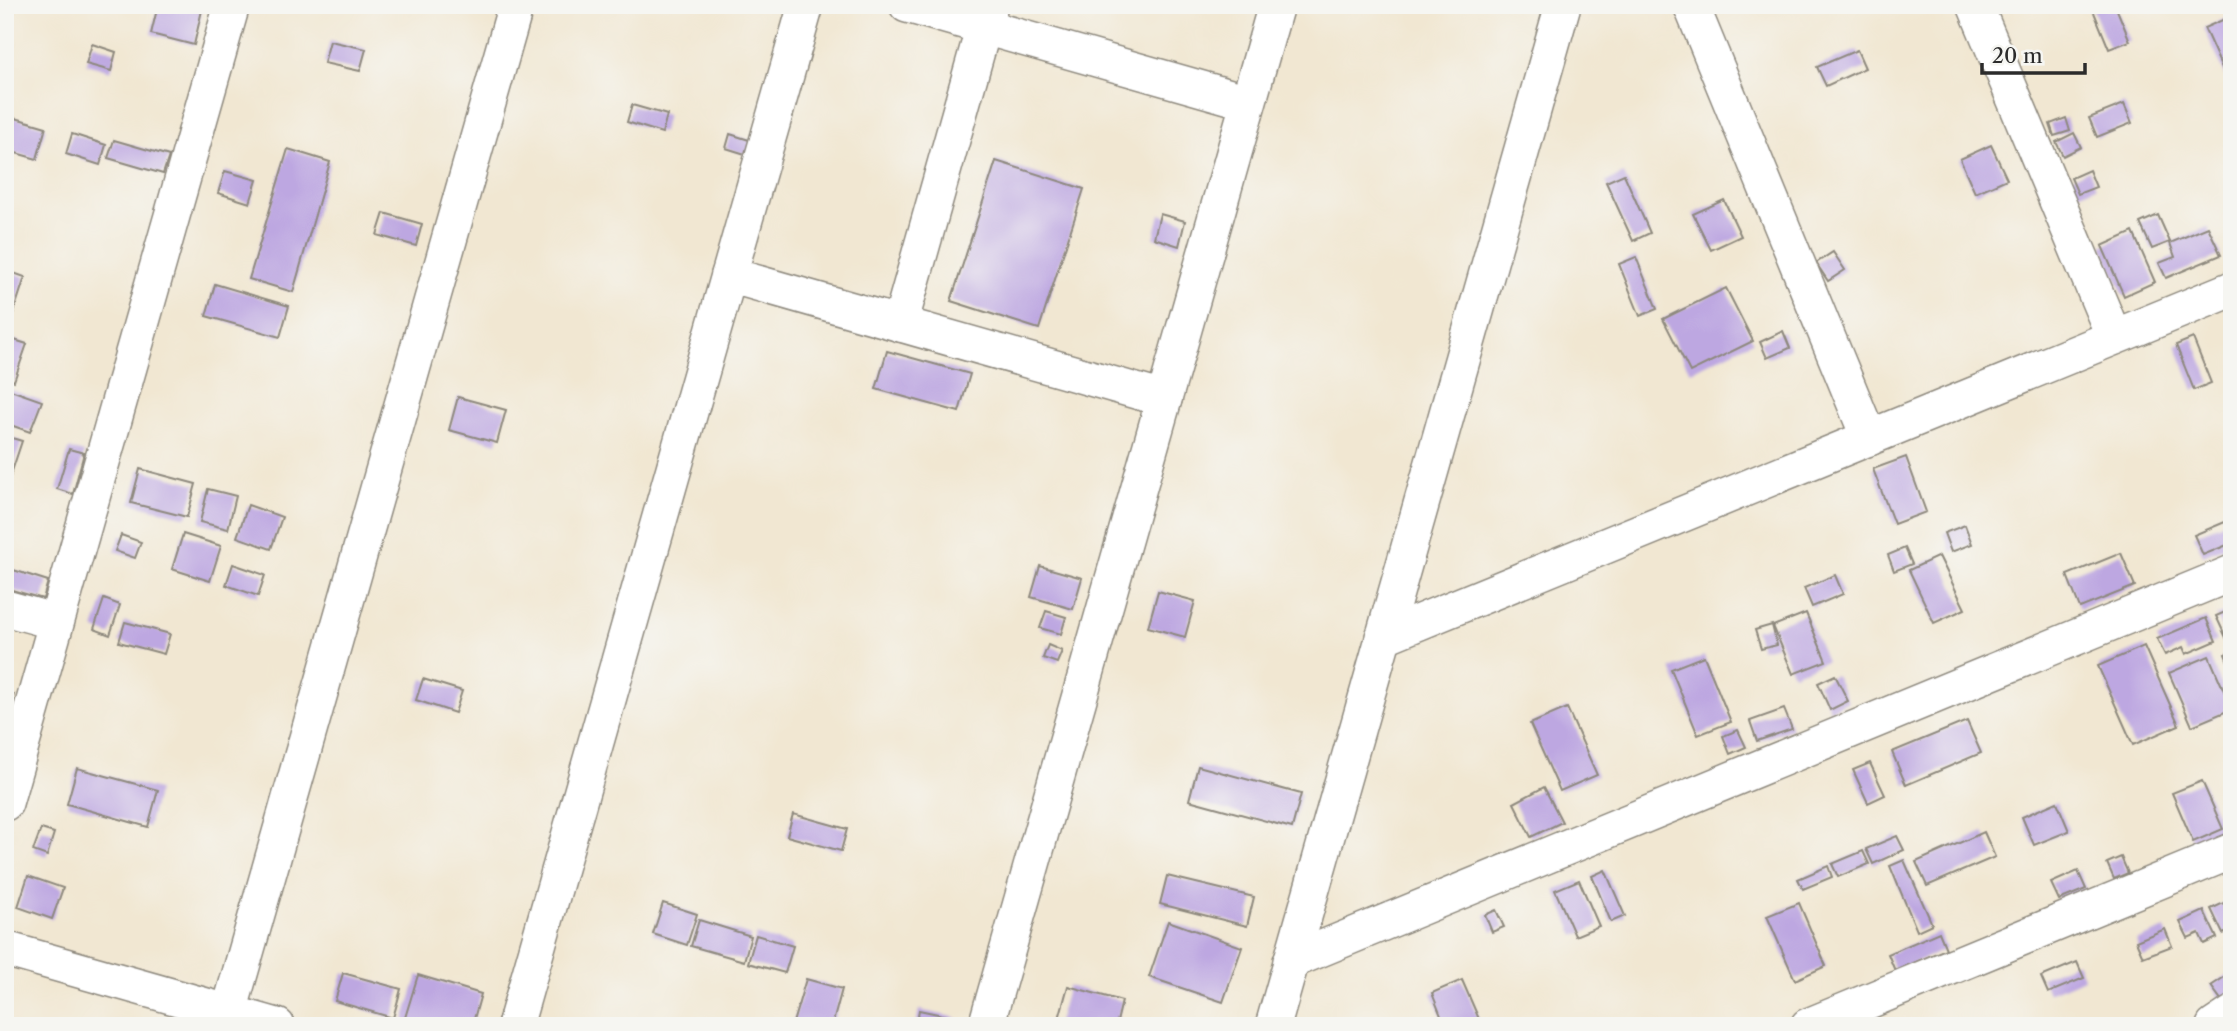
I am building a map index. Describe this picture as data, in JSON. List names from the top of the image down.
{
  "scale_bar": "20 m"
}
